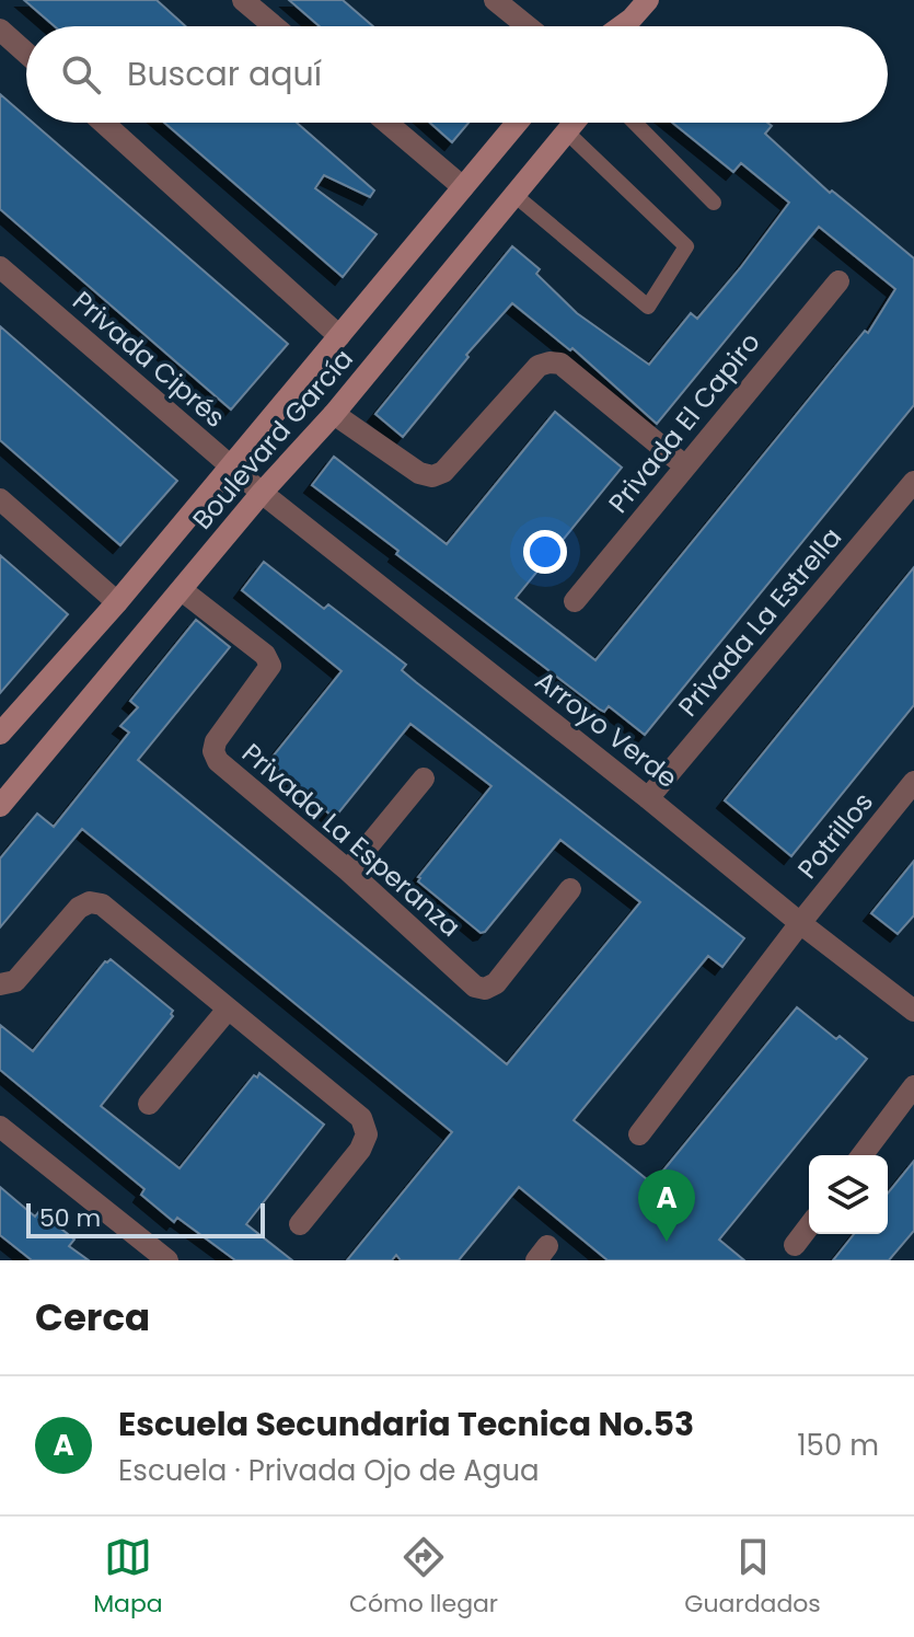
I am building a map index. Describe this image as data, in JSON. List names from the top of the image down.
{
  "streets": {
    "main road": ["Boulevard García"],
    "street": [
      "Privada Ciprés",
      "Privada El Capiro",
      "Privada La Estrella",
      "Arroyo Verde",
      "Potrillos",
      "Privada La Esperanza"
    ]
  },
  "crossings": [
    ["Privada Ciprés", "Boulevard García"],
    ["Privada Ciprés", "Arroyo Verde"],
    ["Boulevard García", "Arroyo Verde"],
    ["Boulevard García", "Privada La Esperanza"],
    ["Privada La Estrella", "Arroyo Verde"],
    ["Arroyo Verde", "Potrillos"]
  ],
  "scale_bar": "50 m",
  "page": {
    "search": "Buscar aquí",
    "pins": "A",
    "scale": "50 m",
    "heading": "Cerca",
    "list": [
      {
        "mark": "A",
        "name": "Escuela Secundaria Tecnica No.53",
        "note": "Escuela · Privada Ojo de Agua",
        "value": "150 m"
      }
    ],
    "nav": ["Mapa", "Cómo llegar", "Guardados"]
  }
}
